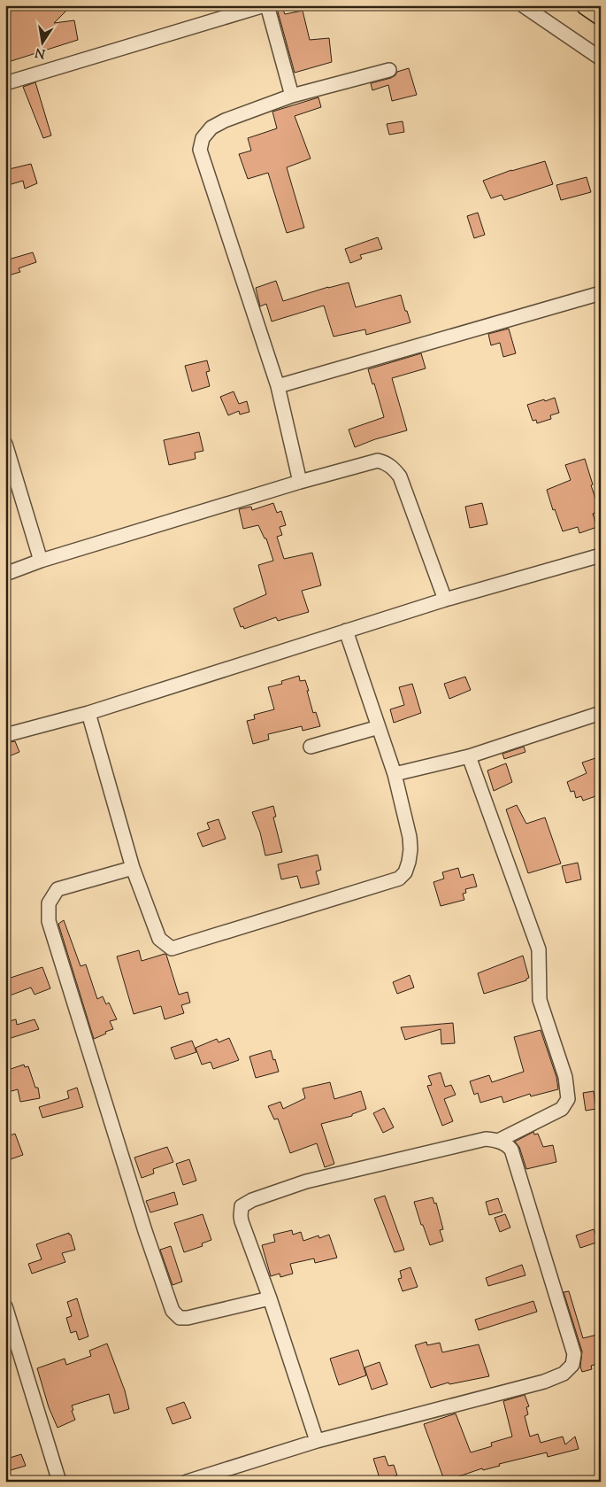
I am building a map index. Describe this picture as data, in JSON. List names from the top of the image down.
{
  "north": "bottom"
}
